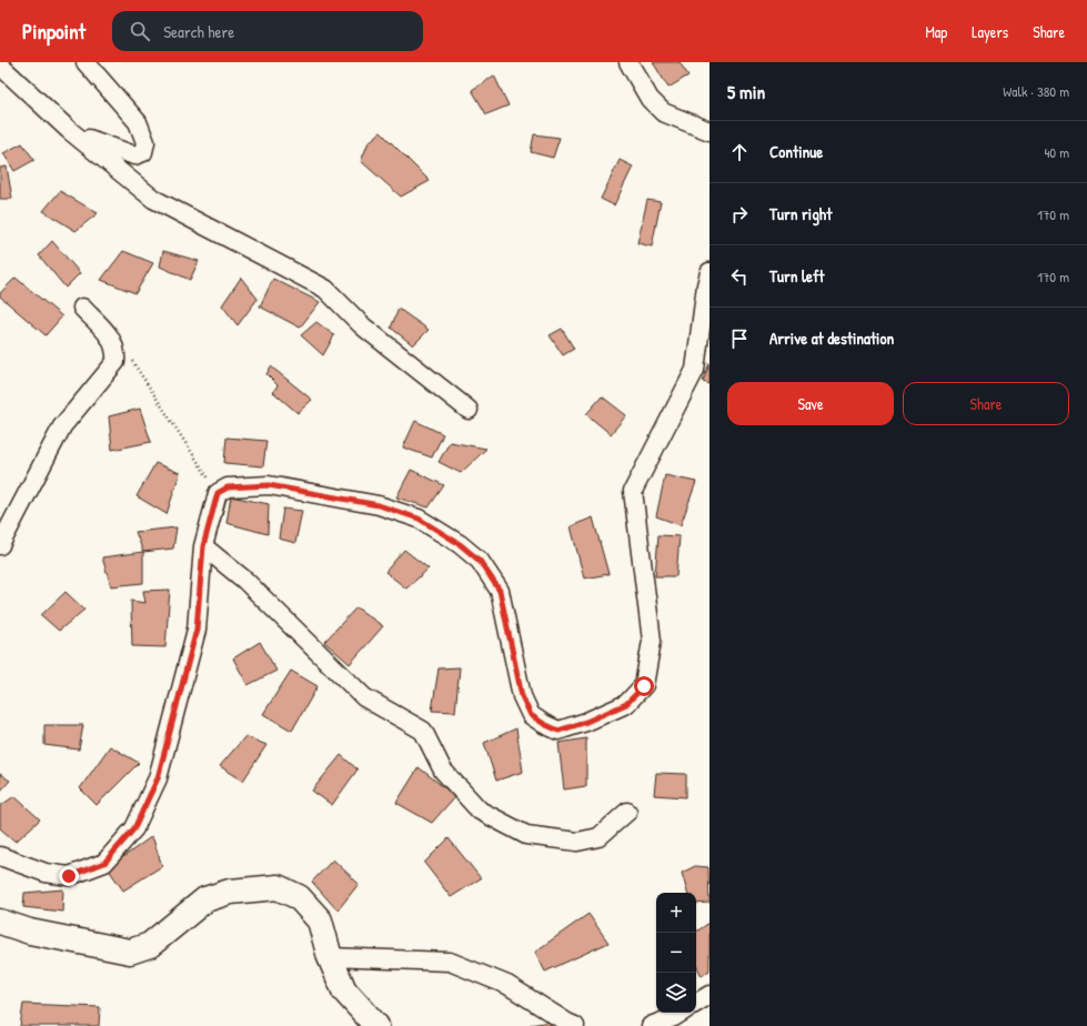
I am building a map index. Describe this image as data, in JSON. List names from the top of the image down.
{
  "page": {
    "header": "Pinpoint",
    "search": "Search here",
    "nav": ["Map", "Layers", "Share"],
    "heading": ["5 min", "Walk · 380 m"],
    "list": [
      ["Continue", "40 m"],
      ["Turn right", "170 m"],
      ["Turn left", "170 m"],
      "Arrive at destination"
    ],
    "buttons": ["Save", "Share"],
    "map_buttons": ["+", "−"]
  }
}
